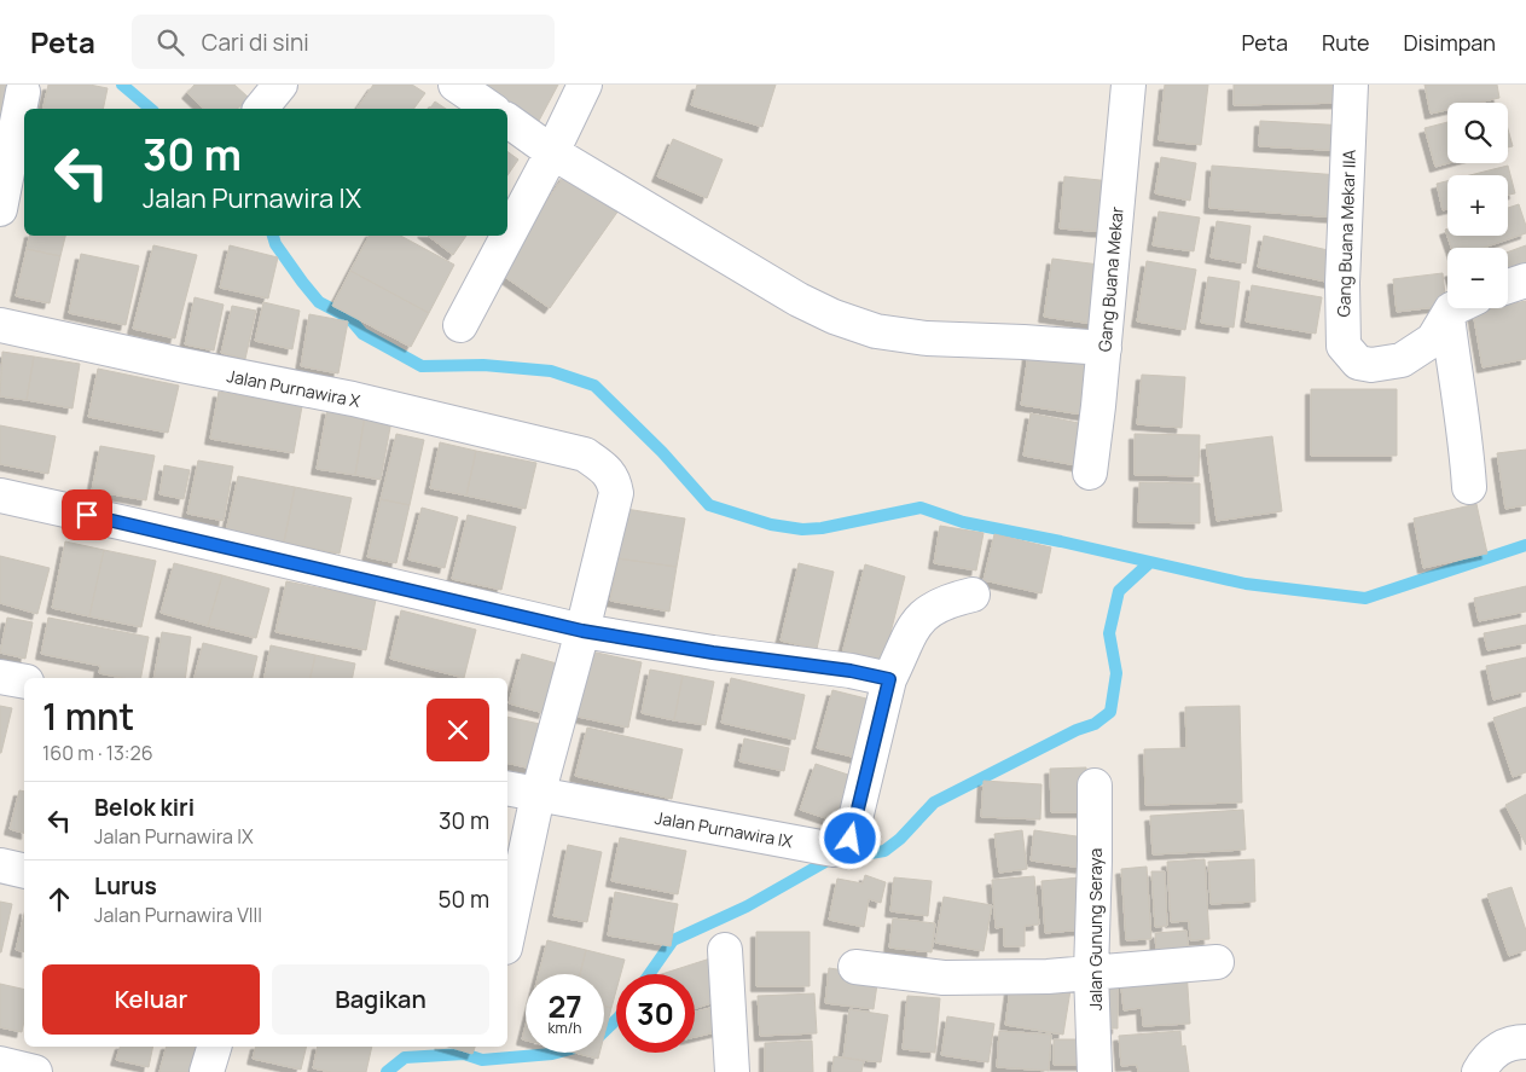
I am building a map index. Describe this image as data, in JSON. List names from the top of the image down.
{
  "streets": {
    "street": [
      "Gang Buana Mekar IIA",
      "Gang Buana Mekar",
      "Jalan Purnawira X",
      "Jalan Purnawira IX",
      "Jalan Gunung Seraya"
    ]
  },
  "page": {
    "header": "Peta",
    "search": "Cari di sini",
    "nav": ["Peta", "Rute", "Disimpan"],
    "map_buttons": ["+", "−"],
    "turn": ["30 m", "Jalan Purnawira IX"],
    "heading": ["1 mnt", "160 m · 13:26"],
    "list": [
      {
        "name": "Belok kiri",
        "note": "Jalan Purnawira IX",
        "value": "30 m"
      },
      {
        "name": "Lurus",
        "note": "Jalan Purnawira VIII",
        "value": "50 m"
      }
    ],
    "buttons": ["Keluar", "Bagikan"],
    "speed": "27 km/h",
    "limit": "30"
  }
}
